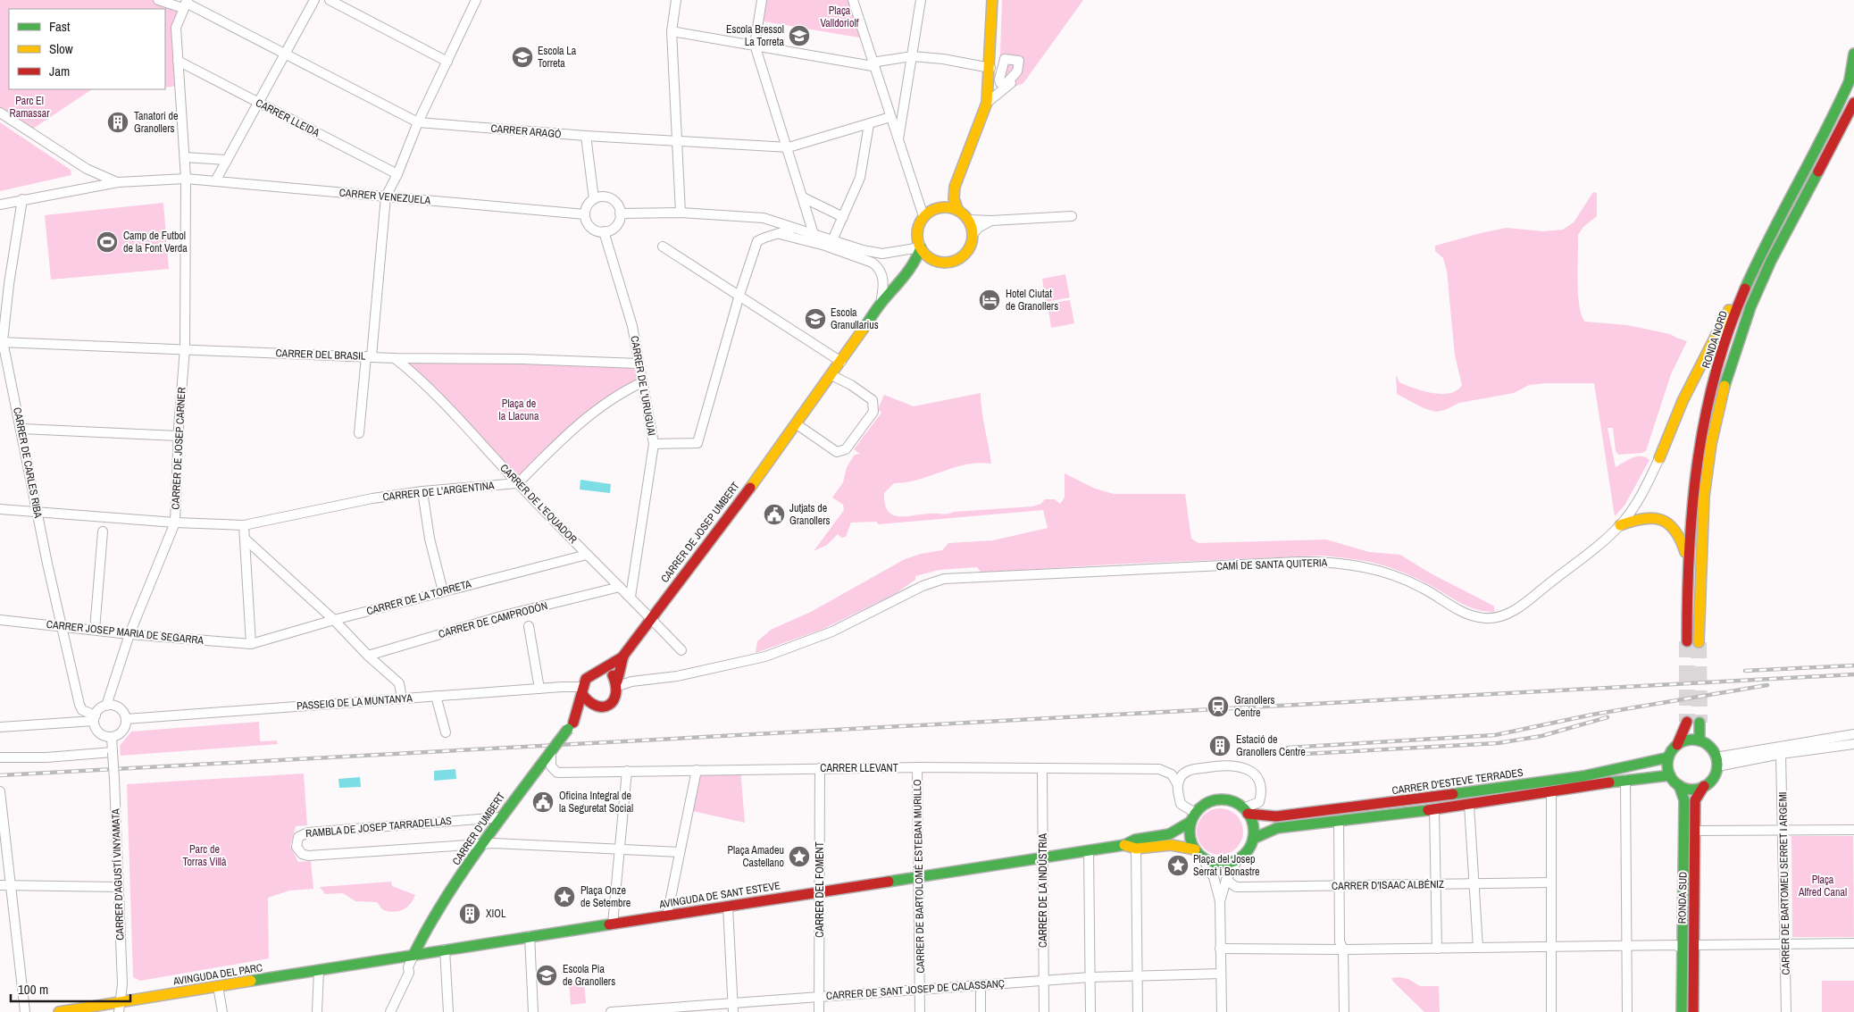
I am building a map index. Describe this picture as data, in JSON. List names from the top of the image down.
{
  "streets": {
    "main road": [
      "RONDA NORD",
      "CARRER DE JOSEP UMBERT",
      "CARRER D'ESTEVE TERRADES",
      "CARRER D'UMBERT",
      "AVINGUDA DE SANT ESTEVE",
      "RONDA SUD",
      "AVINGUDA DEL PARC"
    ],
    "street": [
      "CARRER LLEIDA",
      "CARRER ARAGÓ",
      "CARRER VENEZUELA",
      "CARRER DEL BRASIL",
      "CARRER DE L'URUGUAI",
      "CARRER DE JOSEP CARNER",
      "CARRER DE CARLES RIBA",
      "CARRER DE L'ARGENTINA",
      "CARRER DE L'EQUADOR",
      "CAMÍ DE SANTA QUITERIA",
      "CARRER DE LA TORRETA",
      "CARRER DE CAMPRODÓN",
      "CARRER JOSEP MARIA DE SEGARRA",
      "PASSEIG DE LA MUNTANYA",
      "CARRER LLEVANT",
      "RAMBLA DE JOSEP TARRADELLAS",
      "CARRER D'AGUSTÍ VINYAMATA",
      "CARRER DE BARTOLOMÉ ESTEBAN MURILLO",
      "CARRER DE BARTOMEU SERRET I ARGEMI",
      "CARRER D'ISAAC ALBÉNIZ",
      "CARRER DEL FOMENT",
      "CARRER DE LA INDÚSTRIA",
      "CARRER DE SANT JOSEP DE CALASSANÇ"
    ]
  },
  "crossings": [
    ["CARRER LLEIDA", "CARRER DE JOSEP CARNER"],
    ["CARRER ARAGÓ", "CARRER DE JOSEP CARNER"],
    ["CARRER VENEZUELA", "CARRER DE L'URUGUAI"],
    ["CARRER VENEZUELA", "CARRER DE JOSEP CARNER"],
    ["CARRER VENEZUELA", "CARRER DE CARLES RIBA"],
    ["CARRER DEL BRASIL", "CARRER DE L'URUGUAI"],
    ["CARRER DEL BRASIL", "CARRER DE JOSEP CARNER"],
    ["CARRER DEL BRASIL", "CARRER DE CARLES RIBA"],
    ["CARRER DEL BRASIL", "CARRER DE L'EQUADOR"],
    ["CARRER DE L'URUGUAI", "CARRER DE L'EQUADOR"],
    ["CARRER DE JOSEP CARNER", "CARRER DE CARLES RIBA"],
    ["CARRER DE JOSEP CARNER", "CARRER DE L'ARGENTINA"],
    ["CARRER DE JOSEP CARNER", "CARRER JOSEP MARIA DE SEGARRA"],
    ["CARRER DE JOSEP CARNER", "PASSEIG DE LA MUNTANYA"],
    ["CARRER DE JOSEP CARNER", "CARRER D'AGUSTÍ VINYAMATA"],
    ["CARRER DE CARLES RIBA", "CARRER DE L'ARGENTINA"],
    ["CARRER DE CARLES RIBA", "CARRER JOSEP MARIA DE SEGARRA"],
    ["CARRER DE CARLES RIBA", "PASSEIG DE LA MUNTANYA"],
    ["CARRER DE CARLES RIBA", "CARRER D'AGUSTÍ VINYAMATA"],
    ["CARRER DE L'ARGENTINA", "CARRER DE L'EQUADOR"],
    ["CARRER DE L'EQUADOR", "CARRER DE JOSEP UMBERT"],
    ["CARRER DE L'EQUADOR", "CARRER DE LA TORRETA"],
    ["CARRER DE L'EQUADOR", "CARRER DE CAMPRODÓN"],
    ["CAMÍ DE SANTA QUITERIA", "PASSEIG DE LA MUNTANYA"],
    ["CARRER DE LA TORRETA", "CARRER JOSEP MARIA DE SEGARRA"],
    ["PASSEIG DE LA MUNTANYA", "CARRER D'AGUSTÍ VINYAMATA"],
    ["CARRER LLEVANT", "CARRER D'UMBERT"],
    ["CARRER LLEVANT", "CARRER DE BARTOLOMÉ ESTEBAN MURILLO"],
    ["CARRER LLEVANT", "CARRER DEL FOMENT"],
    ["CARRER LLEVANT", "CARRER DE LA INDÚSTRIA"],
    ["CARRER D'ESTEVE TERRADES", "AVINGUDA DE SANT ESTEVE"],
    ["CARRER D'ESTEVE TERRADES", "RONDA SUD"],
    ["RAMBLA DE JOSEP TARRADELLAS", "CARRER D'UMBERT"],
    ["CARRER D'UMBERT", "AVINGUDA DE SANT ESTEVE"],
    ["CARRER D'AGUSTÍ VINYAMATA", "AVINGUDA DEL PARC"],
    ["CARRER DE BARTOLOMÉ ESTEBAN MURILLO", "AVINGUDA DE SANT ESTEVE"],
    ["CARRER DE BARTOLOMÉ ESTEBAN MURILLO", "CARRER DE SANT JOSEP DE CALASSANÇ"],
    ["CARRER DEL FOMENT", "AVINGUDA DE SANT ESTEVE"],
    ["CARRER DEL FOMENT", "CARRER DE SANT JOSEP DE CALASSANÇ"],
    ["CARRER DE LA INDÚSTRIA", "AVINGUDA DE SANT ESTEVE"],
    ["CARRER DE LA INDÚSTRIA", "CARRER DE SANT JOSEP DE CALASSANÇ"],
    ["AVINGUDA DE SANT ESTEVE", "AVINGUDA DEL PARC"]
  ],
  "parks": [
    "Plaça Valldoriolf",
    "Parc El Ramassar",
    "Plaça de la Llacuna",
    "Parc de Torras Villà",
    "Plaça Alfred Canal"
  ],
  "places": {
    "school or university": [
      "Escola Bressol La Torreta",
      "Escola La Torreta",
      "Escola Granullarius",
      "Escola Pia de Granollers"
    ],
    "building": ["Tanatori de Granollers", "Estació de Granollers Centre", "XIOL"],
    "sports": ["Camp de Futbol de la Font Verda"],
    "hotel": ["Hotel Ciutat de Granollers"],
    "public building": ["Jutjats de Granollers", "Oficina Integral de la Seguretat Social"],
    "station": ["Granollers Centre"],
    "place": ["Plaça Amadeu Castellano", "Plaça del Josep Serrat i Bonastre", "Plaça Onze de Setembre"]
  },
  "legend": ["Fast", "Slow", "Jam"],
  "scale_bar": "100 m"
}
